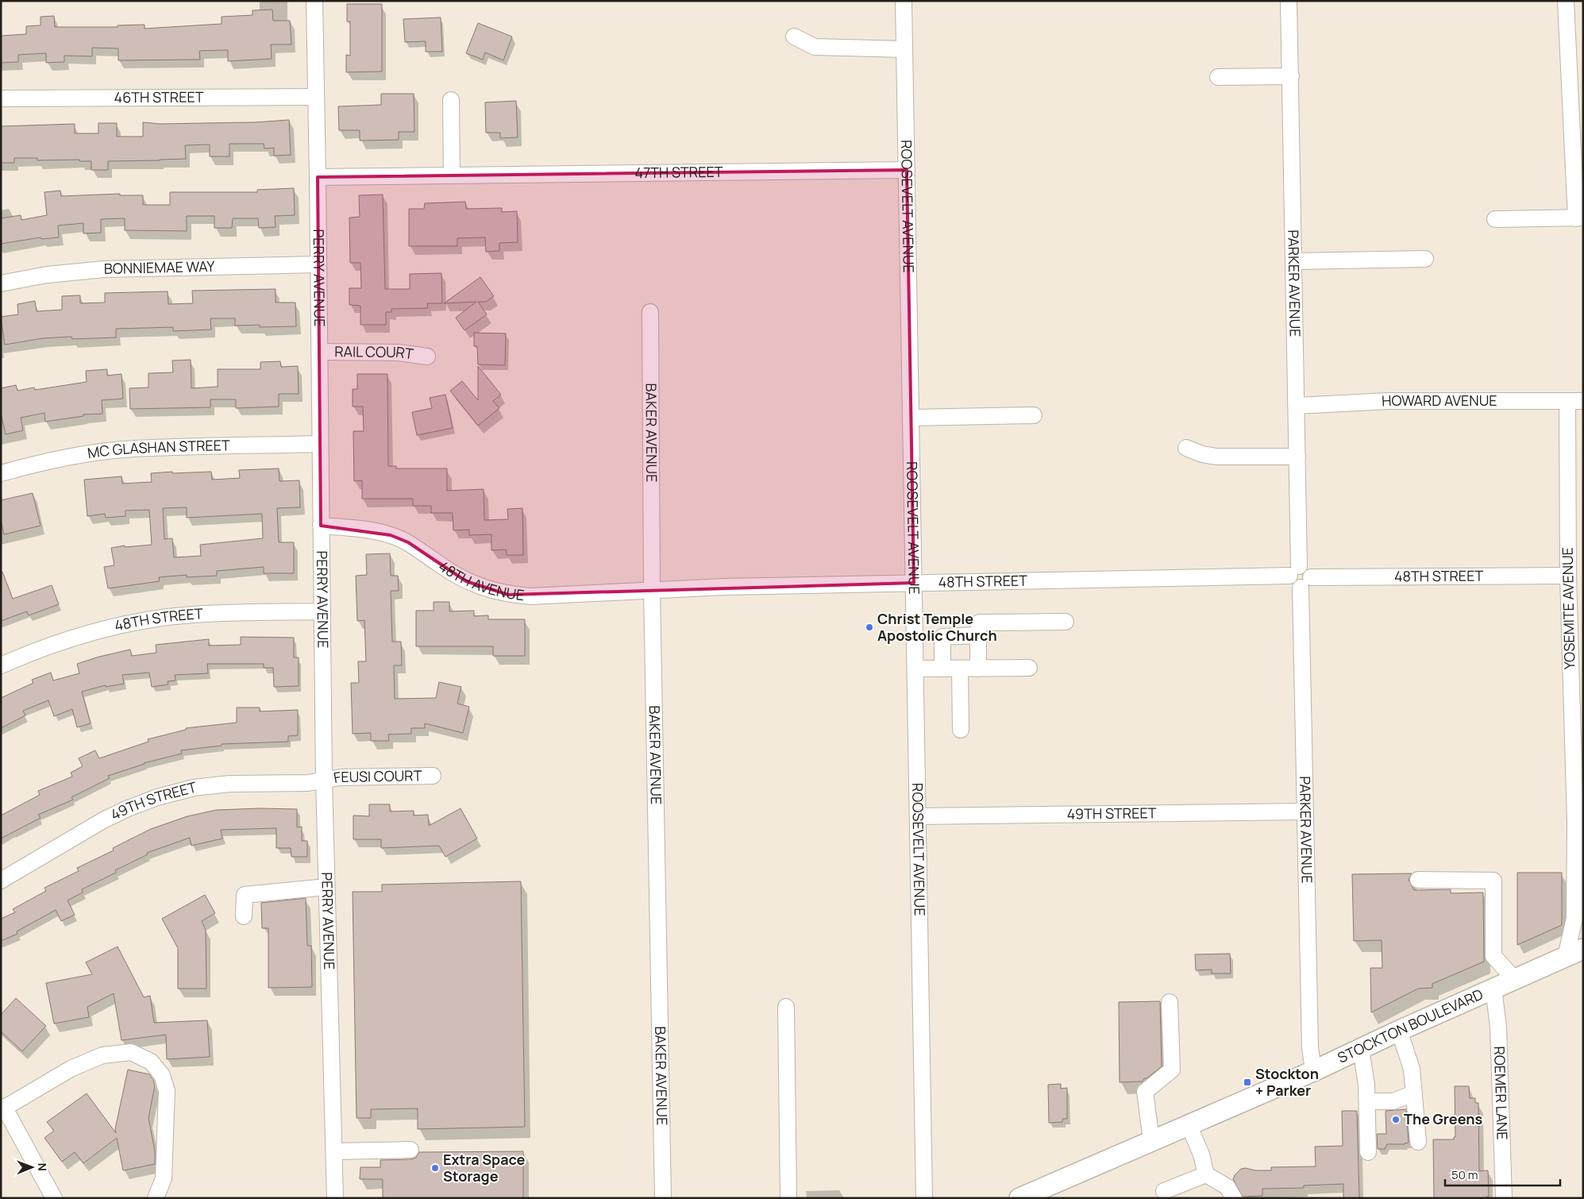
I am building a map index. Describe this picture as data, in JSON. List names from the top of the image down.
{
  "streets": {
    "main road": ["STOCKTON BOULEVARD"],
    "street": [
      "46TH STREET",
      "47TH STREET",
      "ROOSEVELT AVENUE",
      "BONNIEMAE WAY",
      "PERRY AVENUE",
      "PARKER AVENUE",
      "RAIL COURT",
      "HOWARD AVENUE",
      "BAKER AVENUE",
      "MC GLASHAN STREET",
      "48TH STREET",
      "48TH AVENUE",
      "YOSEMITE AVENUE",
      "FEUSI COURT",
      "49TH STREET",
      "ROEMER LANE"
    ]
  },
  "crossings": [
    ["46TH STREET", "PERRY AVENUE"],
    ["47TH STREET", "ROOSEVELT AVENUE"],
    ["47TH STREET", "PERRY AVENUE"],
    ["ROOSEVELT AVENUE", "48TH STREET"],
    ["ROOSEVELT AVENUE", "49TH STREET"],
    ["BONNIEMAE WAY", "PERRY AVENUE"],
    ["PERRY AVENUE", "RAIL COURT"],
    ["PERRY AVENUE", "MC GLASHAN STREET"],
    ["PERRY AVENUE", "48TH STREET"],
    ["PERRY AVENUE", "48TH AVENUE"],
    ["PERRY AVENUE", "FEUSI COURT"],
    ["PERRY AVENUE", "49TH STREET"],
    ["PARKER AVENUE", "HOWARD AVENUE"],
    ["PARKER AVENUE", "48TH STREET"],
    ["PARKER AVENUE", "49TH STREET"],
    ["PARKER AVENUE", "STOCKTON BOULEVARD"],
    ["HOWARD AVENUE", "YOSEMITE AVENUE"],
    ["BAKER AVENUE", "48TH STREET"],
    ["BAKER AVENUE", "48TH AVENUE"],
    ["48TH STREET", "48TH AVENUE"],
    ["48TH STREET", "YOSEMITE AVENUE"],
    ["YOSEMITE AVENUE", "STOCKTON BOULEVARD"],
    ["FEUSI COURT", "49TH STREET"],
    ["STOCKTON BOULEVARD", "ROEMER LANE"]
  ],
  "places": {
    "other": ["Christ Temple Apostolic Church", "The Greens", "Extra Space Storage"],
    "transit": ["Stockton + Parker"]
  },
  "scale_bar": "50 m",
  "north": "right"
}
